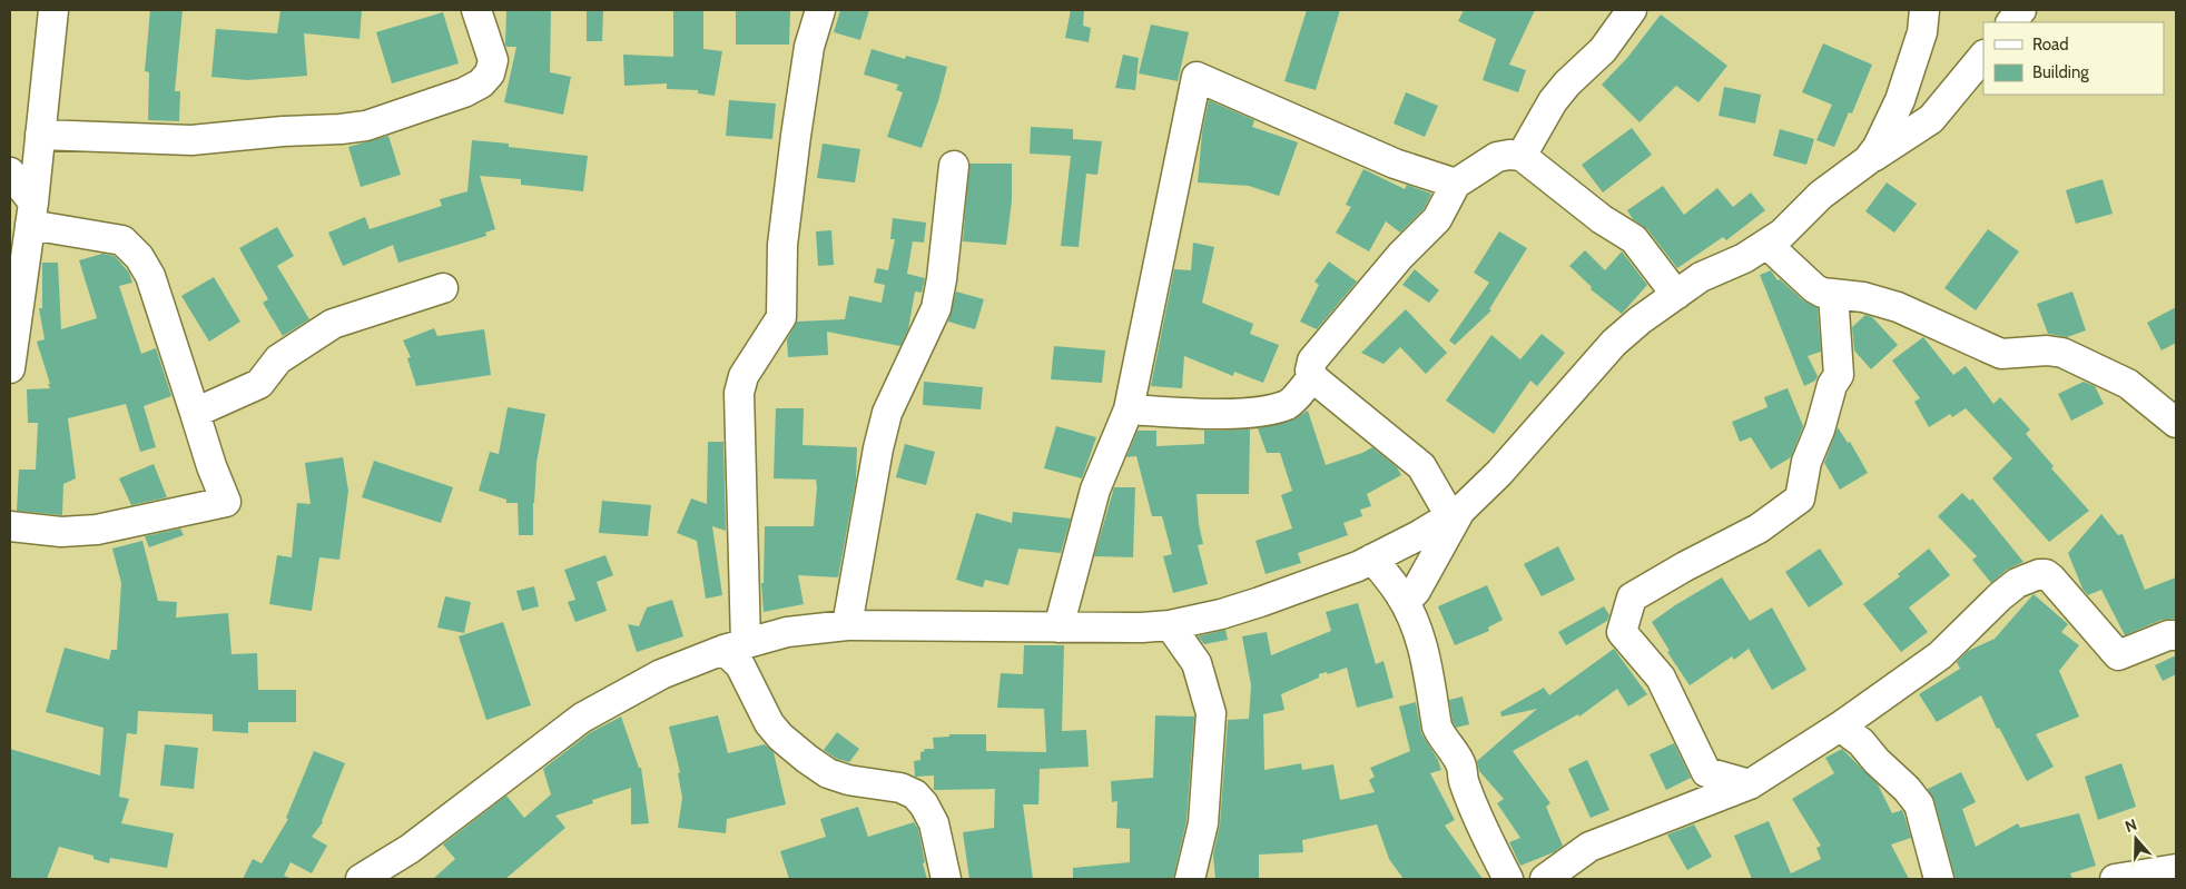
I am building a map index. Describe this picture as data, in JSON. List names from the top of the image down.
{
  "legend": ["Road", "Building"],
  "north": "top"
}
